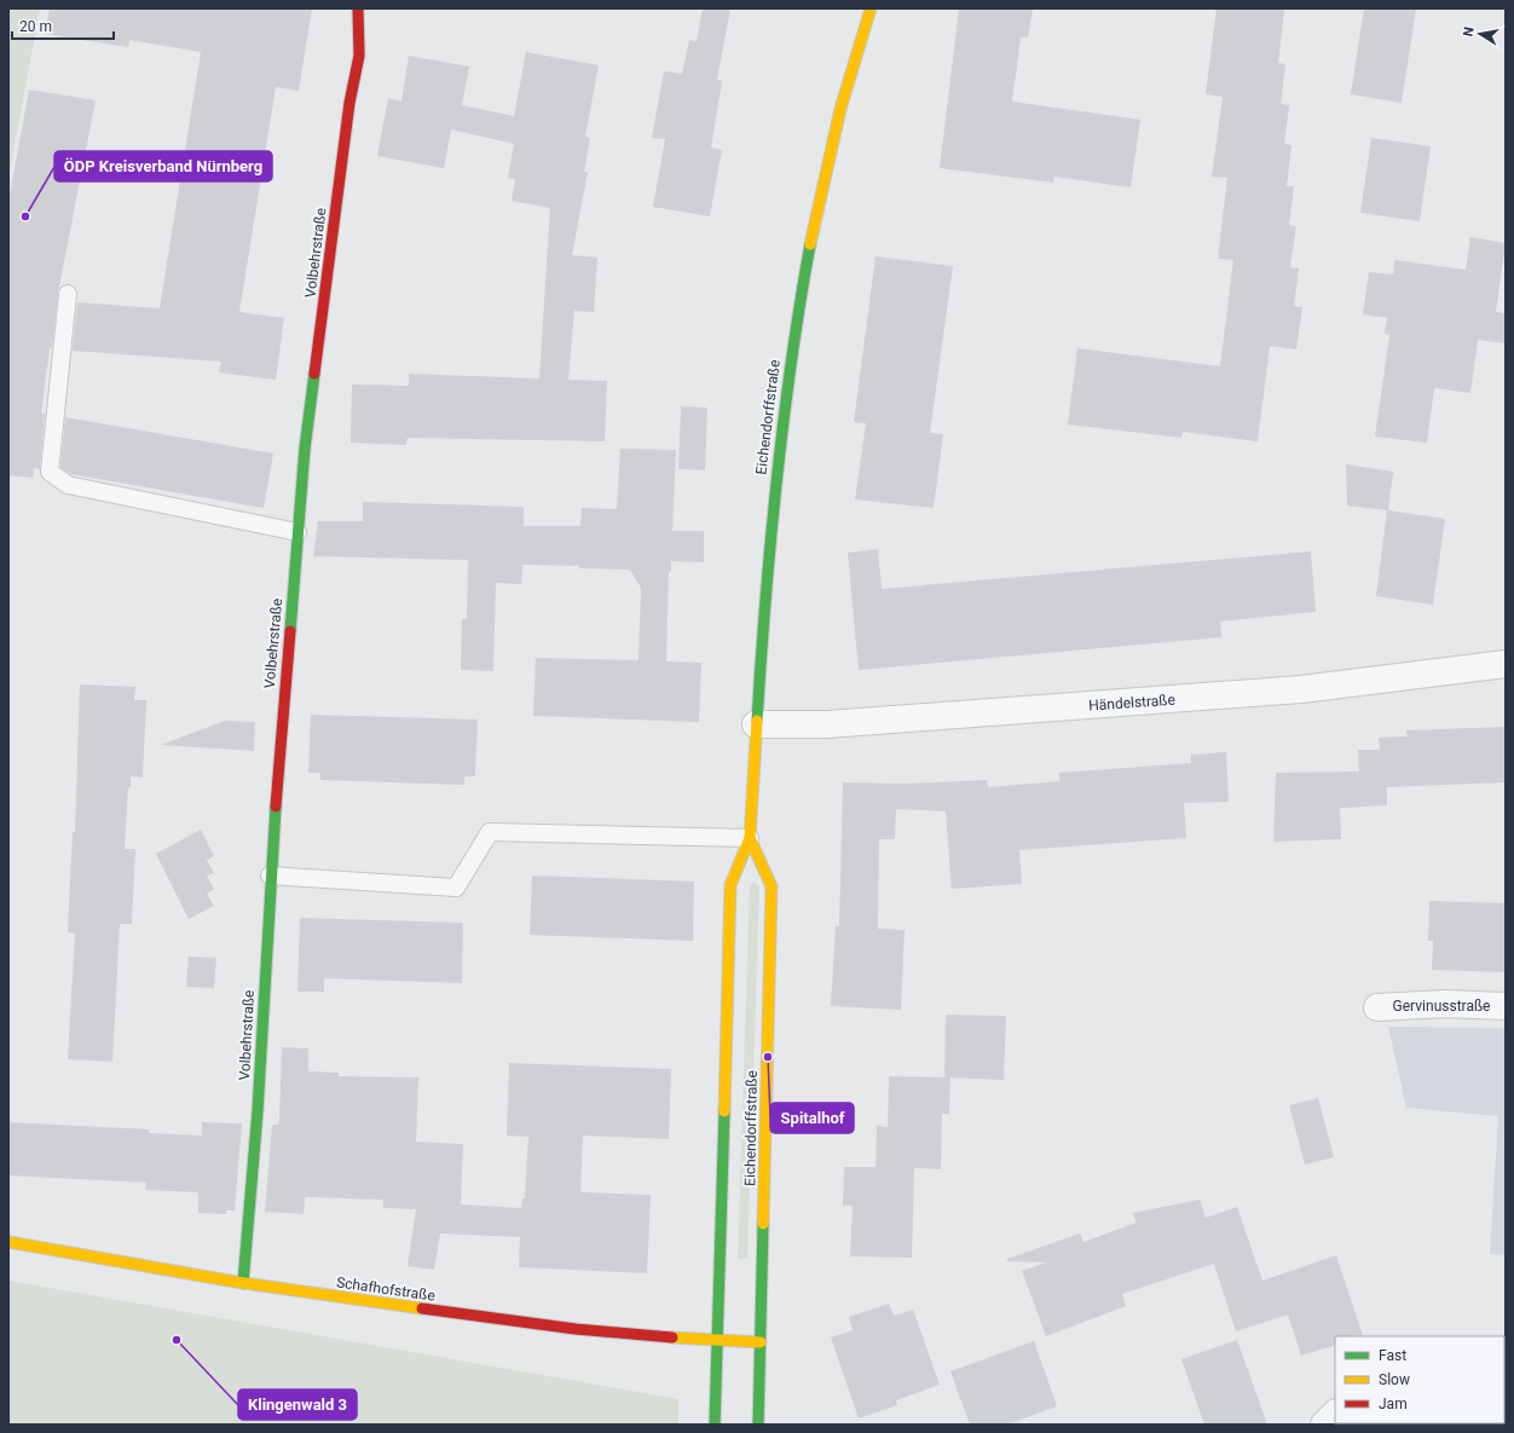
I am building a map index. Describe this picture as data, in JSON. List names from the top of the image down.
{
  "streets": {
    "street": [
      "Volbehrstraße",
      "Eichendorffstraße",
      "Händelstraße",
      "Gervinusstraße",
      "Schafhofstraße"
    ]
  },
  "crossings": [
    ["Volbehrstraße", "Schafhofstraße"],
    ["Eichendorffstraße", "Händelstraße"],
    ["Eichendorffstraße", "Schafhofstraße"]
  ],
  "places": ["ÖDP Kreisverband Nürnberg", "Spitalhof", "Klingenwald 3"],
  "legend": ["Fast", "Slow", "Jam"],
  "scale_bar": "20 m",
  "north": "left"
}
